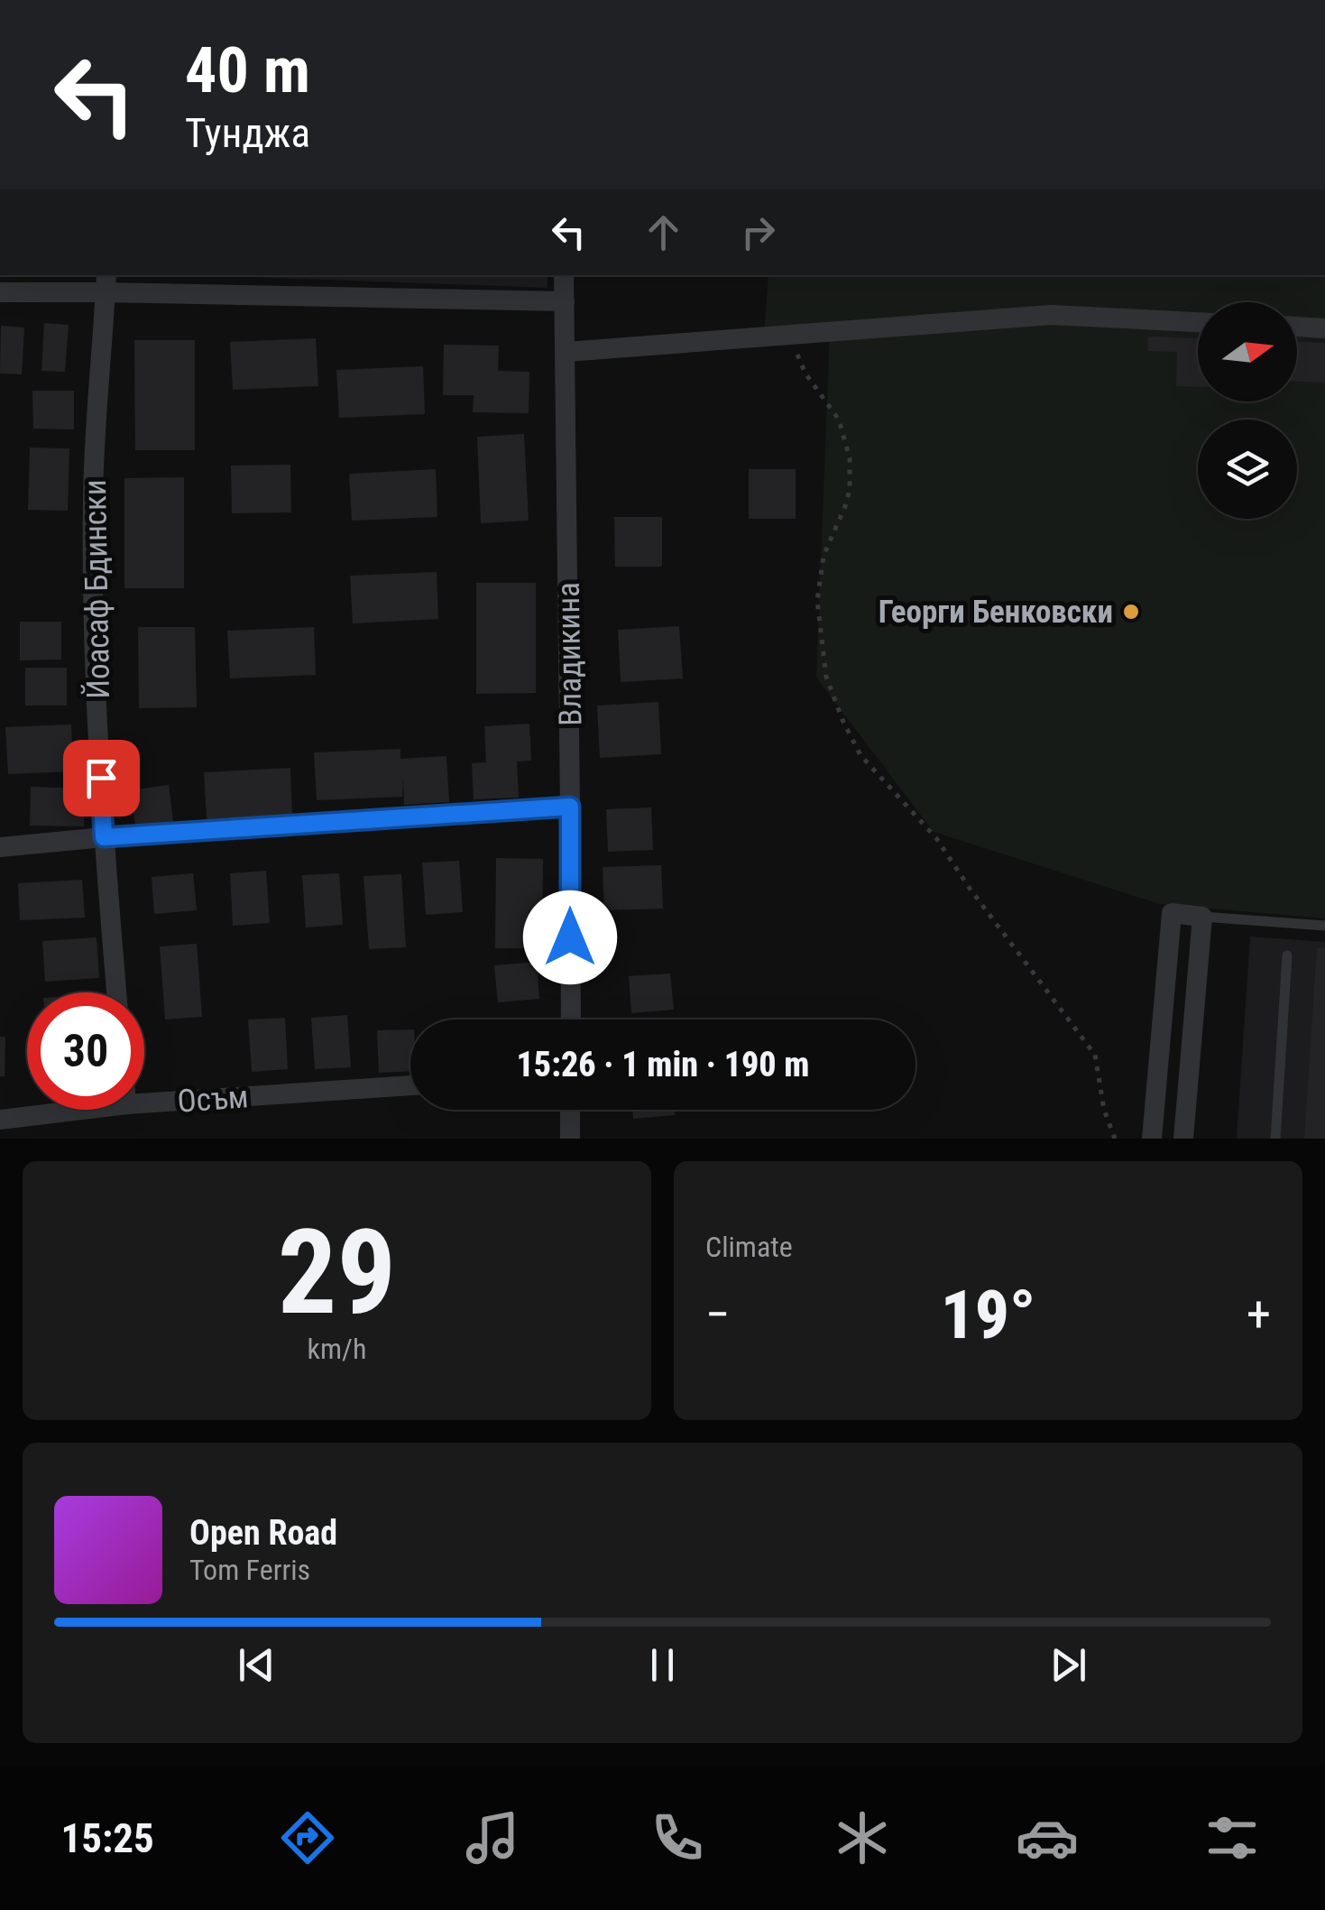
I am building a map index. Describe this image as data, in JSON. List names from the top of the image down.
{
  "streets": {
    "street": ["Йоасаф Бдински", "Владикина", "Осъм"]
  },
  "places": ["Георги Бенковски"],
  "north": "right",
  "page": {
    "turn": ["40 m", "Тунджа"],
    "limit": "30",
    "trip": "15:26 · 1 min · 190 m",
    "tile": [
      ["29", "km/h"],
      "Climate"
    ],
    "heat": ["−", "19°", "+"],
    "song": ["Open Road", "Tom Ferris"],
    "tabs": "15:25"
  }
}
